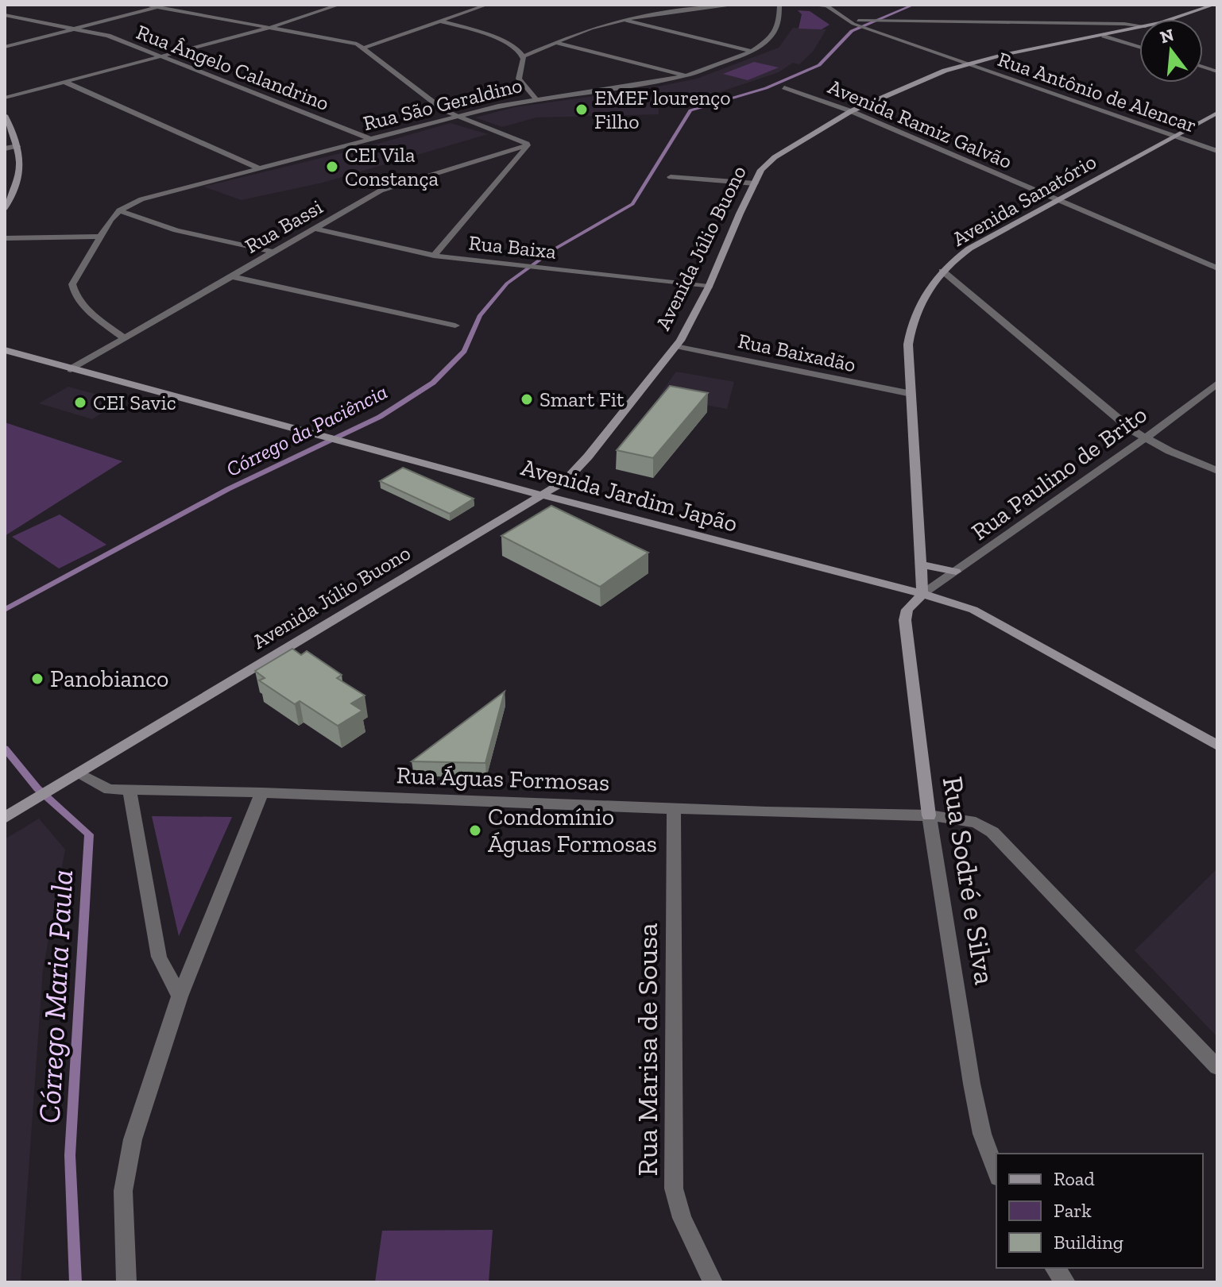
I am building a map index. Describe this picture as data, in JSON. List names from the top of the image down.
{
  "streets": {
    "street": [
      "Rua Ângelo Calandrino",
      "Rua Antônio de Alencar",
      "Rua São Geraldino",
      "Avenida Ramiz Galvão",
      "Avenida Sanatório",
      "Rua Bassi",
      "Rua Baixa",
      "Avenida Júlio Buono",
      "Rua Baixadão",
      "Rua Paulino de Brito",
      "Avenida Jardim Japão",
      "Rua Águas Formosas",
      "Rua Sodré e Silva",
      "Rua Marisa de Sousa"
    ]
  },
  "crossings": [
    ["Rua Ângelo Calandrino", "Rua São Geraldino"],
    ["Rua Antônio de Alencar", "Avenida Sanatório"],
    ["Rua Antônio de Alencar", "Avenida Júlio Buono"],
    ["Avenida Ramiz Galvão", "Avenida Sanatório"],
    ["Avenida Ramiz Galvão", "Avenida Júlio Buono"],
    ["Avenida Sanatório", "Rua Baixadão"],
    ["Avenida Sanatório", "Rua Paulino de Brito"],
    ["Avenida Sanatório", "Avenida Jardim Japão"],
    ["Avenida Sanatório", "Rua Sodré e Silva"],
    ["Rua Bassi", "Rua Baixa"],
    ["Rua Bassi", "Avenida Jardim Japão"],
    ["Rua Baixa", "Avenida Júlio Buono"],
    ["Avenida Júlio Buono", "Rua Baixadão"],
    ["Avenida Júlio Buono", "Avenida Jardim Japão"],
    ["Avenida Júlio Buono", "Rua Águas Formosas"],
    ["Rua Paulino de Brito", "Avenida Jardim Japão"],
    ["Rua Paulino de Brito", "Rua Sodré e Silva"],
    ["Avenida Jardim Japão", "Rua Sodré e Silva"],
    ["Rua Águas Formosas", "Rua Sodré e Silva"],
    ["Rua Águas Formosas", "Rua Marisa de Sousa"]
  ],
  "water": ["Córrego da Paciência", "Córrego Maria Paula"],
  "places": [
    "EMEF lourenço Filho",
    "CEI Vila Constança",
    "Smart Fit",
    "CEI Savic",
    "Panobianco",
    "Condomínio Águas Formosas"
  ],
  "legend": ["Road", "Park", "Building"],
  "north": "top"
}
